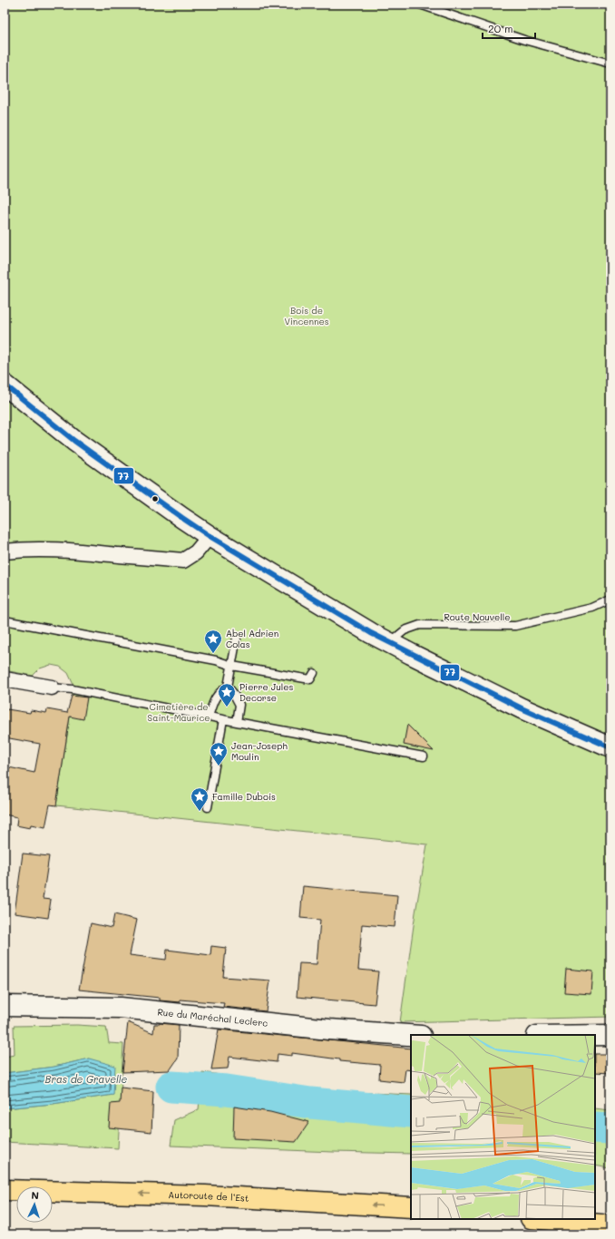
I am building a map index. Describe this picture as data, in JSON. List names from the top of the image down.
{
  "streets": {
    "highway": ["Autoroute de l’Est"],
    "street": ["Rue du Maréchal Leclerc"],
    "lane": ["Route Nouvelle"]
  },
  "one_way": ["Autoroute de l’Est"],
  "water": ["Bras de Gravelle"],
  "parks": ["Bois de Vincennes", "Cimetière de Saint-Maurice"],
  "places": {
    "place": [
      "Abel Adrien Colas",
      "Pierre Jules Decorse",
      "Jean-Joseph Moulin",
      "Famille Dubois"
    ]
  },
  "lines": ["transit line 77"],
  "scale_bar": "20 m",
  "north": "top"
}
